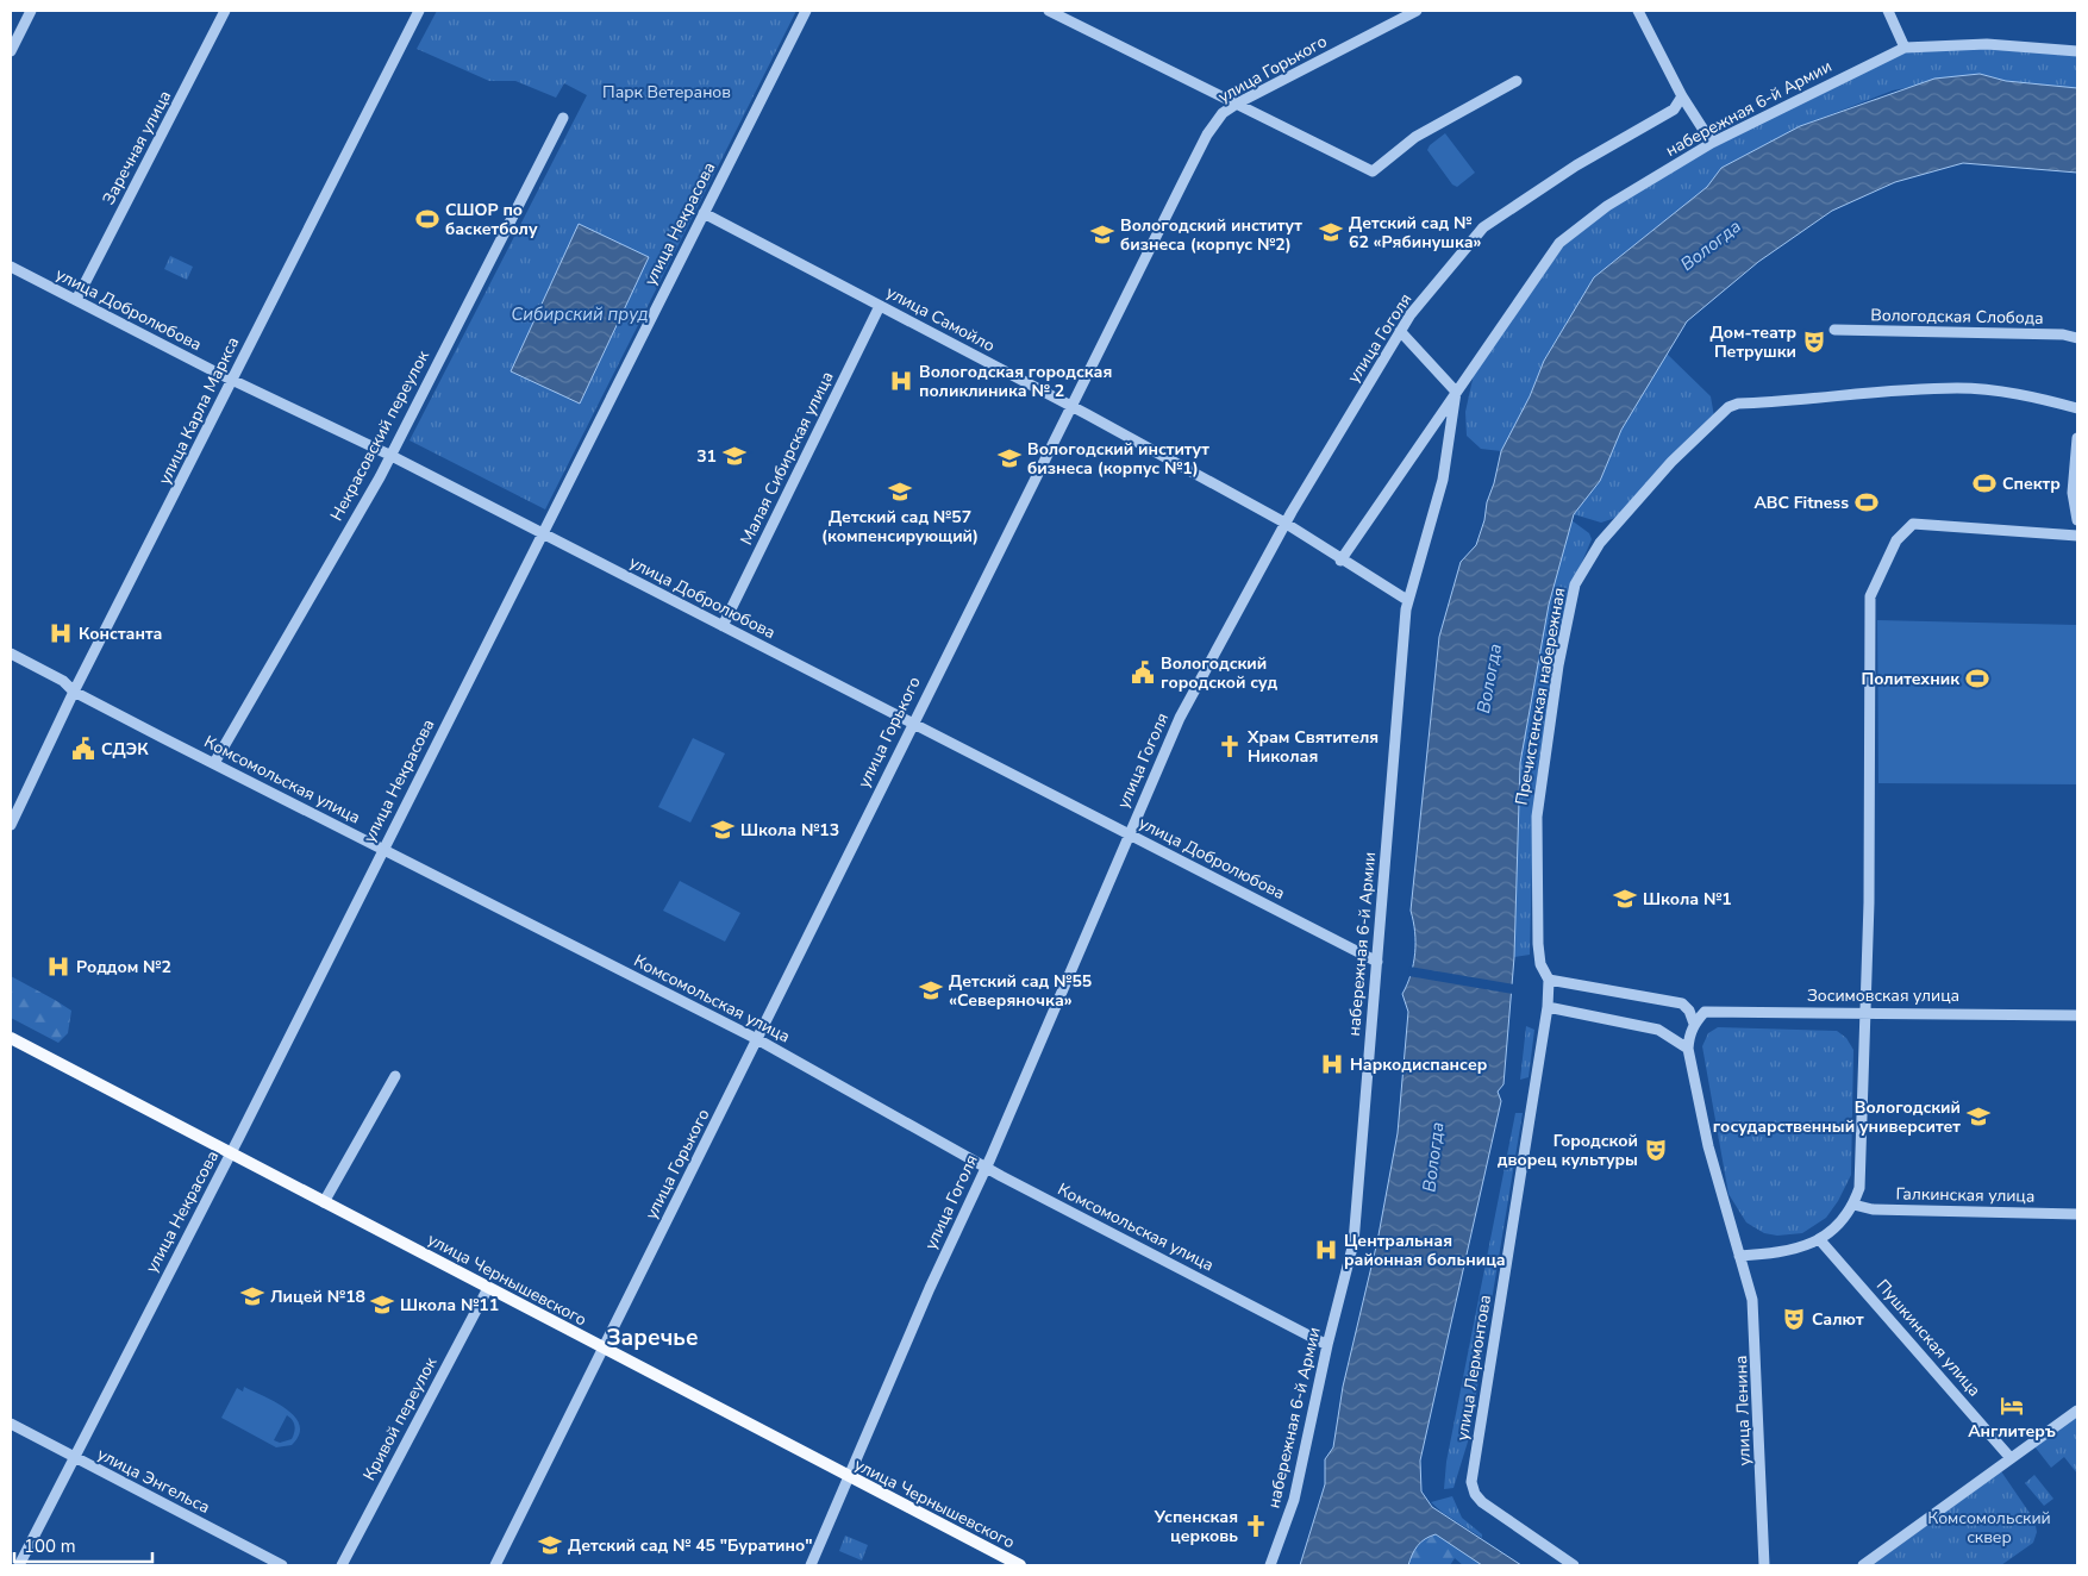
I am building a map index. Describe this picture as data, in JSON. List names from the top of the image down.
{
  "streets": {
    "main road": ["улица Чернышевского"],
    "street": [
      "улица Горького",
      "набережная 6-й Армии",
      "Заречная улица",
      "улица Некрасова",
      "улица Добролюбова",
      "Вологодская Слобода",
      "улица Самойло",
      "улица Гоголя",
      "улица Карла Маркса",
      "Некрасовский переулок",
      "Малая Сибирская улица",
      "Пречистенская набережная",
      "Комсомольская улица",
      "Зосимовская улица",
      "Галкинская улица",
      "Пушкинская улица",
      "улица Лермонтова",
      "улица Ленина",
      "Кривой переулок",
      "улица Энгельса"
    ]
  },
  "crossings": [
    ["улица Горького", "улица Добролюбова"],
    ["улица Горького", "улица Самойло"],
    ["улица Горького", "Комсомольская улица"],
    ["улица Горького", "улица Чернышевского"],
    ["набережная 6-й Армии", "улица Добролюбова"],
    ["набережная 6-й Армии", "улица Самойло"],
    ["набережная 6-й Армии", "Комсомольская улица"],
    ["Заречная улица", "улица Добролюбова"],
    ["улица Некрасова", "улица Добролюбова"],
    ["улица Некрасова", "улица Самойло"],
    ["улица Некрасова", "Комсомольская улица"],
    ["улица Некрасова", "улица Чернышевского"],
    ["улица Некрасова", "улица Энгельса"],
    ["улица Добролюбова", "улица Гоголя"],
    ["улица Добролюбова", "улица Карла Маркса"],
    ["улица Добролюбова", "Некрасовский переулок"],
    ["улица Добролюбова", "Малая Сибирская улица"],
    ["улица Самойло", "улица Гоголя"],
    ["улица Самойло", "Малая Сибирская улица"],
    ["улица Гоголя", "Комсомольская улица"],
    ["улица Гоголя", "улица Чернышевского"],
    ["улица Карла Маркса", "Комсомольская улица"],
    ["Некрасовский переулок", "Комсомольская улица"],
    ["Пречистенская набережная", "улица Лермонтова"],
    ["Зосимовская улица", "улица Ленина"],
    ["улица Чернышевского", "Кривой переулок"]
  ],
  "districts": ["Заречье"],
  "water": ["Вологда", "Сибирский пруд"],
  "parks": ["Парк Ветеранов", "Комсомольский сквер"],
  "places": {
    "sports": [
      "СШОР по баскетболу",
      "Спектр",
      "ABC Fitness",
      "Политехник"
    ],
    "school or university": [
      "Детский сад № 62 «Рябинушка»",
      "Вологодский институт бизнеса (корпус №2)",
      "31",
      "Вологодский институт бизнеса (корпус №1)",
      "Детский сад №57 (компенсирующий)",
      "Школа №13",
      "Школа №1",
      "Детский сад №55 «Северяночка»",
      "Вологодский государственный университет",
      "Лицей №18",
      "Школа №11",
      "Детский сад № 45 \"Буратино\""
    ],
    "theatre": ["Дом-театр Петрушки", "Городской дворец культуры", "Салют"],
    "hospital": [
      "Вологодская городская поликлиника № 2",
      "Константа",
      "Роддом №2",
      "Наркодиспансер",
      "Центральная районная больница"
    ],
    "public building": ["Вологодский городской суд", "СДЭК"],
    "church": ["Храм Святителя Николая", "Успенская церковь"],
    "hotel": ["Англитеръ"]
  },
  "scale_bar": "100 m"
}
